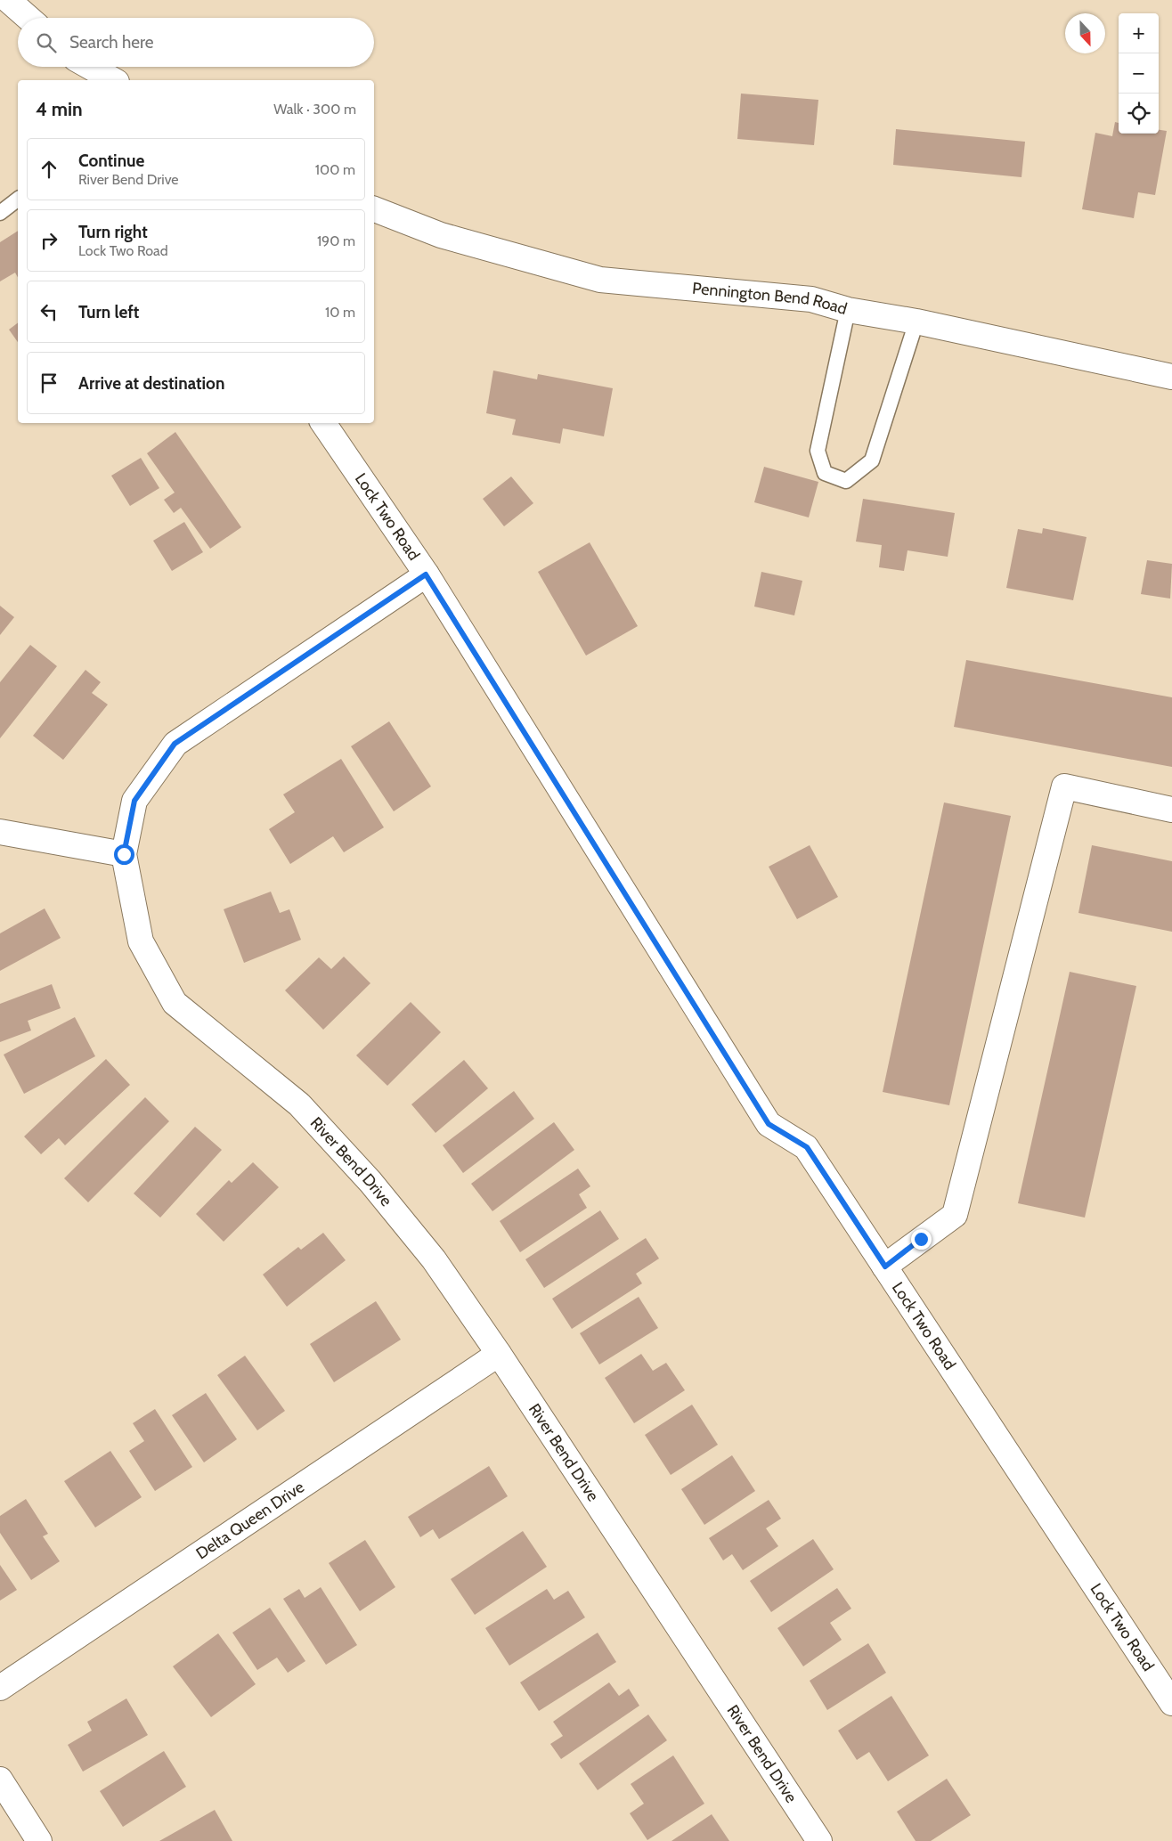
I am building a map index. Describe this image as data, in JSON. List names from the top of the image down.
{
  "streets": {
    "street": [
      "Pennington Bend Road",
      "Lock Two Road",
      "River Bend Drive",
      "Delta Queen Drive"
    ]
  },
  "crossings": [
    ["Lock Two Road", "River Bend Drive"],
    ["River Bend Drive", "Delta Queen Drive"]
  ],
  "north": "bottom",
  "page": {
    "map_buttons": ["+", "−"],
    "search": "Search here",
    "heading": ["4 min", "Walk · 300 m"],
    "list": [
      ["Continue", "River Bend Drive", "100 m"],
      ["Turn right", "Lock Two Road", "190 m"],
      ["Turn left", "10 m"],
      "Arrive at destination"
    ]
  }
}
